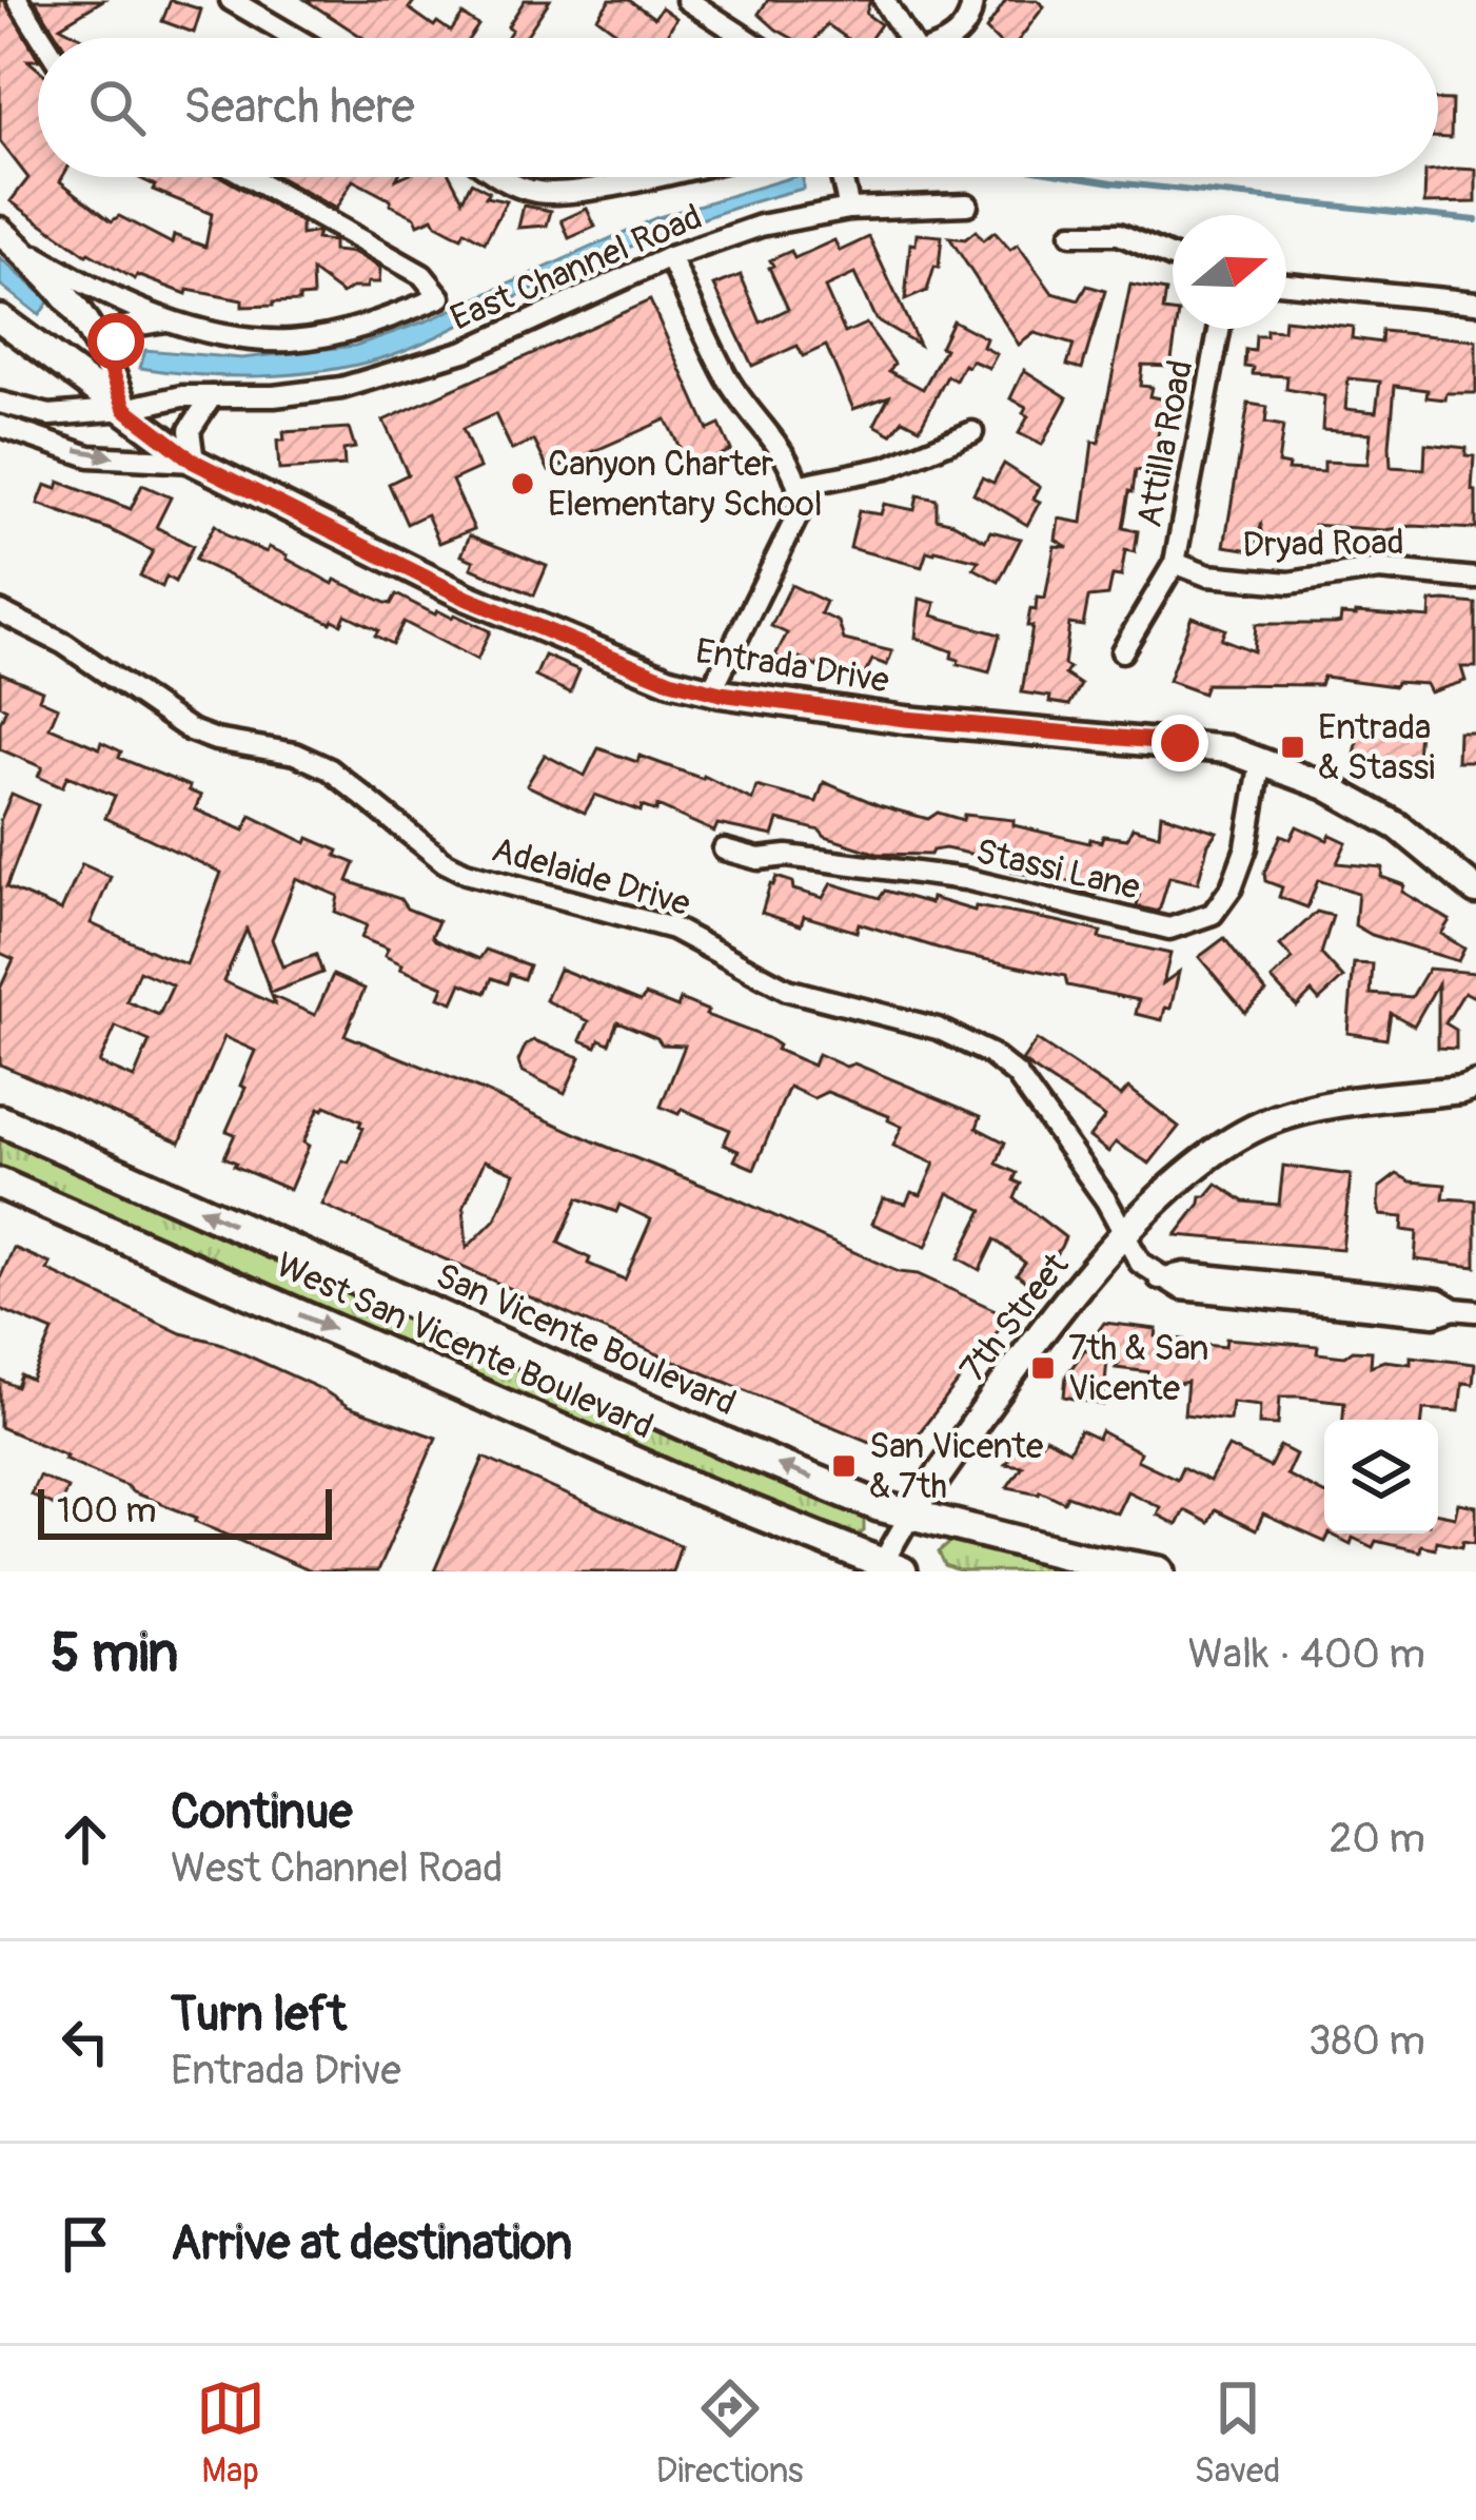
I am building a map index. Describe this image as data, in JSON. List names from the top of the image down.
{
  "streets": {
    "main road": ["San Vicente Boulevard", "West San Vicente Boulevard"],
    "street": [
      "East Channel Road",
      "Attilla Road",
      "Dryad Road",
      "Entrada Drive",
      "Stassi Lane",
      "Adelaide Drive",
      "7th Street"
    ]
  },
  "crossings": [
    ["East Channel Road", "Entrada Drive"],
    ["Attilla Road", "Dryad Road"],
    ["Entrada Drive", "Stassi Lane"],
    ["Adelaide Drive", "7th Street"],
    ["7th Street", "San Vicente Boulevard"],
    ["7th Street", "West San Vicente Boulevard"]
  ],
  "one_way": ["San Vicente Boulevard", "West San Vicente Boulevard"],
  "places": {
    "other": ["Canyon Charter Elementary School"],
    "transit": ["Entrada & Stassi", "7th & San Vicente", "San Vicente & 7th"]
  },
  "scale_bar": "100 m",
  "north": "right",
  "page": {
    "search": "Search here",
    "scale": "100 m",
    "heading": ["5 min", "Walk · 400 m"],
    "list": [
      ["Continue", "West Channel Road", "20 m"],
      ["Turn left", "Entrada Drive", "380 m"],
      "Arrive at destination"
    ],
    "nav": ["Map", "Directions", "Saved"]
  }
}
